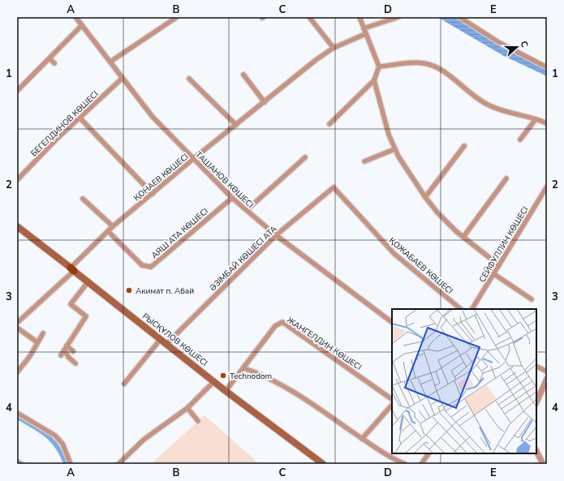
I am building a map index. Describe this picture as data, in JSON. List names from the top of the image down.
{
  "streets": {
    "main road": ["РЫСҚҰЛОВ КӨШЕСІ"],
    "street": [
      "БЕГЕЛДИНОВ КӨШЕСІ",
      "ҚОНАЕВ КӨШЕСІ",
      "ТАШАНОВ КӨШЕСІ",
      "АЯШ АТА КӨШЕСІ",
      "СЕЙФУЛЛИН КӨШЕСІ",
      "ӘЗІМБАЙ КӨШЕСІ АТА",
      "ҚОЖАБАЕВ КӨШЕСІ",
      "ЖАНГЕЛДИН КӨШЕСІ"
    ]
  },
  "crossings": [
    ["БЕГЕЛДИНОВ КӨШЕСІ", "ТАШАНОВ КӨШЕСІ"],
    ["ҚОНАЕВ КӨШЕСІ", "ТАШАНОВ КӨШЕСІ"],
    ["ҚОНАЕВ КӨШЕСІ", "АЯШ АТА КӨШЕСІ"],
    ["ҚОНАЕВ КӨШЕСІ", "РЫСҚҰЛОВ КӨШЕСІ"],
    ["ТАШАНОВ КӨШЕСІ", "АЯШ АТА КӨШЕСІ"],
    ["ТАШАНОВ КӨШЕСІ", "ӘЗІМБАЙ КӨШЕСІ АТА"],
    ["ӘЗІМБАЙ КӨШЕСІ АТА", "ҚОЖАБАЕВ КӨШЕСІ"],
    ["ӘЗІМБАЙ КӨШЕСІ АТА", "РЫСҚҰЛОВ КӨШЕСІ"],
    ["РЫСҚҰЛОВ КӨШЕСІ", "ЖАНГЕЛДИН КӨШЕСІ"]
  ],
  "places": ["Акимат п. Абай", "Technodom"],
  "north": "right",
  "grid": {
    "columns": [
      "A",
      "B",
      "C",
      "D",
      "E"
    ],
    "rows": [
      "1",
      "2",
      "3",
      "4"
    ]
  }
}
